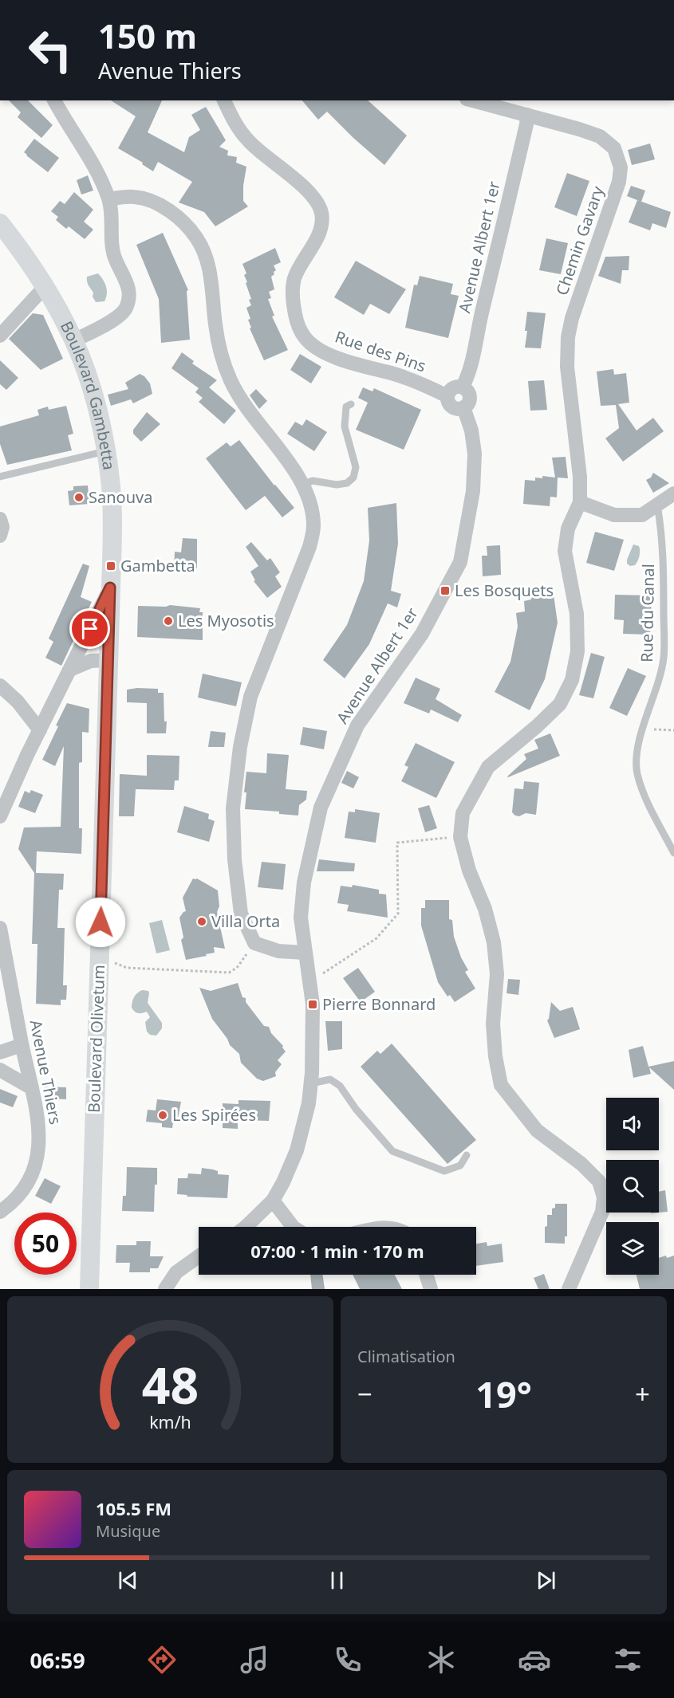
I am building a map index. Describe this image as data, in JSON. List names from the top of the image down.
{
  "streets": {
    "main road": ["Boulevard Gambetta", "Boulevard Olivetum"],
    "street": [
      "Chemin Gavary",
      "Avenue Albert 1er",
      "Rue des Pins",
      "Avenue Thiers"
    ],
    "lane": ["Rue du Canal"]
  },
  "crossings": [
    ["Chemin Gavary", "Avenue Albert 1er"],
    ["Avenue Albert 1er", "Rue des Pins"],
    ["Boulevard Gambetta", "Boulevard Olivetum"]
  ],
  "places": {
    "other": [
      "Sanouva",
      "Les Myosotis",
      "Villa Orta",
      "Les Spirées"
    ],
    "transit": ["Gambetta", "Les Bosquets", "Pierre Bonnard"]
  },
  "page": {
    "turn": ["150 m", "Avenue Thiers"],
    "limit": "50",
    "trip": "07:00 · 1 min · 170 m",
    "tile": "Climatisation",
    "heat": ["−", "19°", "+"],
    "song": ["105.5 FM", "Musique"],
    "tabs": "06:59",
    "gauge": ["48", "km/h"]
  }
}
